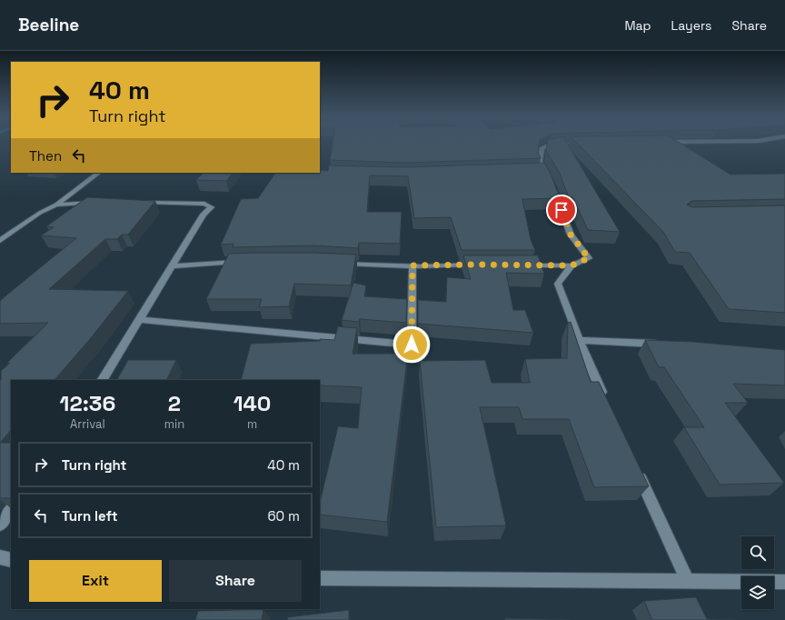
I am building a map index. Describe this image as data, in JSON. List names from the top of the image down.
{
  "page": {
    "header": "Beeline",
    "nav": ["Map", "Layers", "Share"],
    "turn": ["40 m", "Turn right"],
    "then": "Then",
    "eta": [
      "12:36",
      "Arrival",
      "2",
      "min",
      "140",
      "m"
    ],
    "list": [
      {
        "name": "Turn right",
        "value": "40 m"
      },
      {
        "name": "Turn left",
        "value": "60 m"
      }
    ],
    "buttons": ["Exit", "Share"]
  }
}
